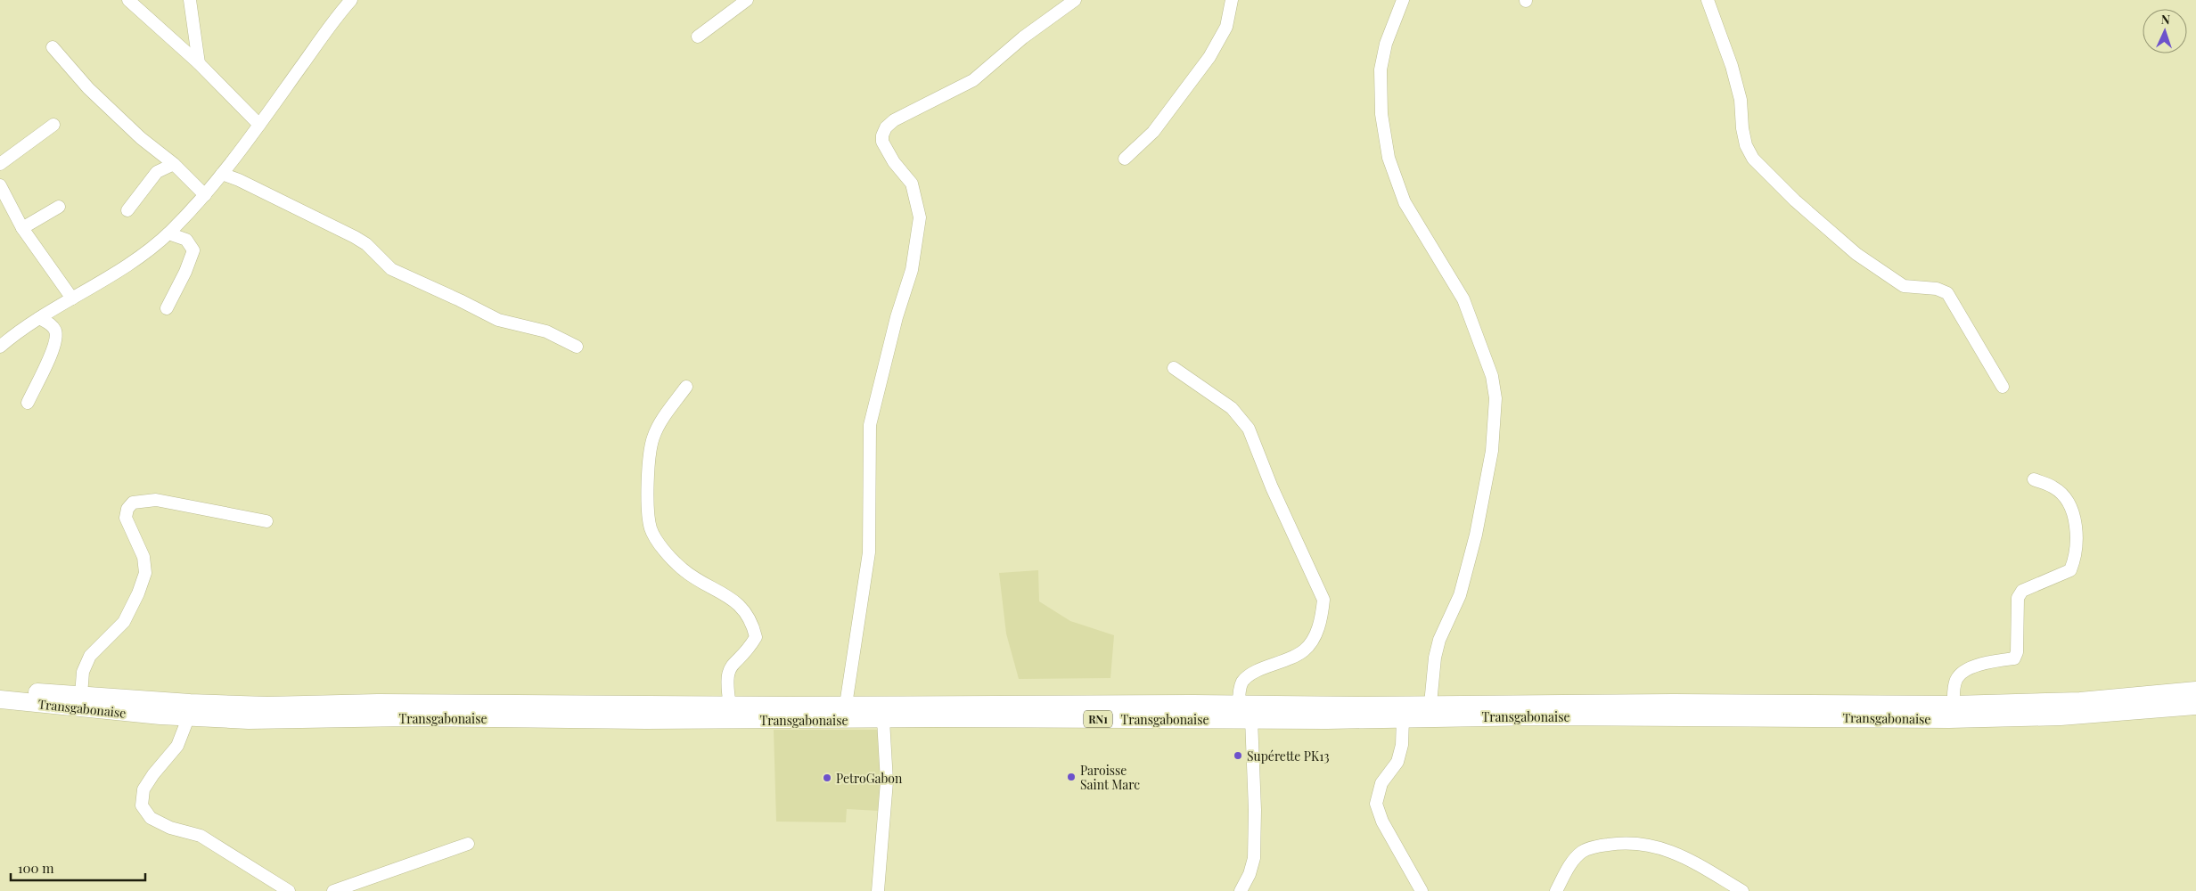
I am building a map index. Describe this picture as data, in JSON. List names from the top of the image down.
{
  "streets": {
    "highway": ["Transgabonaise", "RN1"]
  },
  "places": ["Supérette PK13", "Paroisse Saint Marc", "PetroGabon"],
  "scale_bar": "100 m",
  "north": "top"
}
